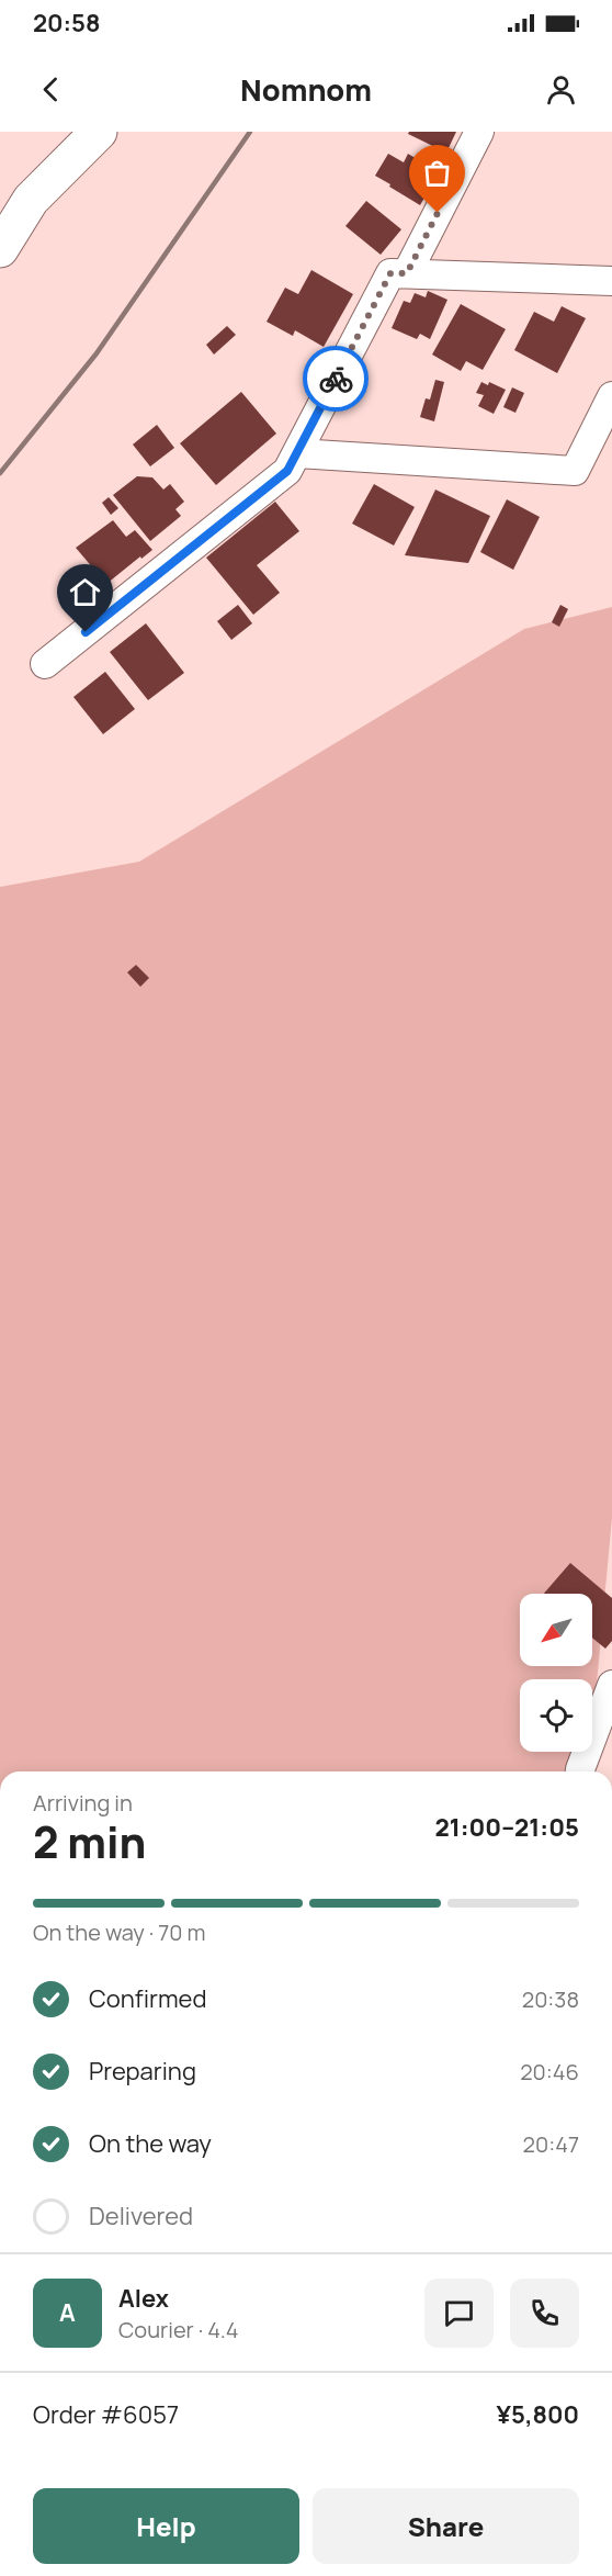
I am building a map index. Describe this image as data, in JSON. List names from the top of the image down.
{
  "north": "bottom left",
  "page": {
    "status": "20:58",
    "header": "Nomnom",
    "heading": ["2 min", "Arriving in", "21:00–21:05"],
    "panel": [
      "Alex",
      "Courier · 4.4",
      "Order #6057",
      "¥5,800"
    ],
    "bar": "On the way · 70 m",
    "list": [
      ["Confirmed", "20:38"],
      ["Preparing", "20:46"],
      ["On the way", "20:47"],
      "Delivered"
    ],
    "round": "A",
    "buttons": ["Help", "Share"]
  }
}
